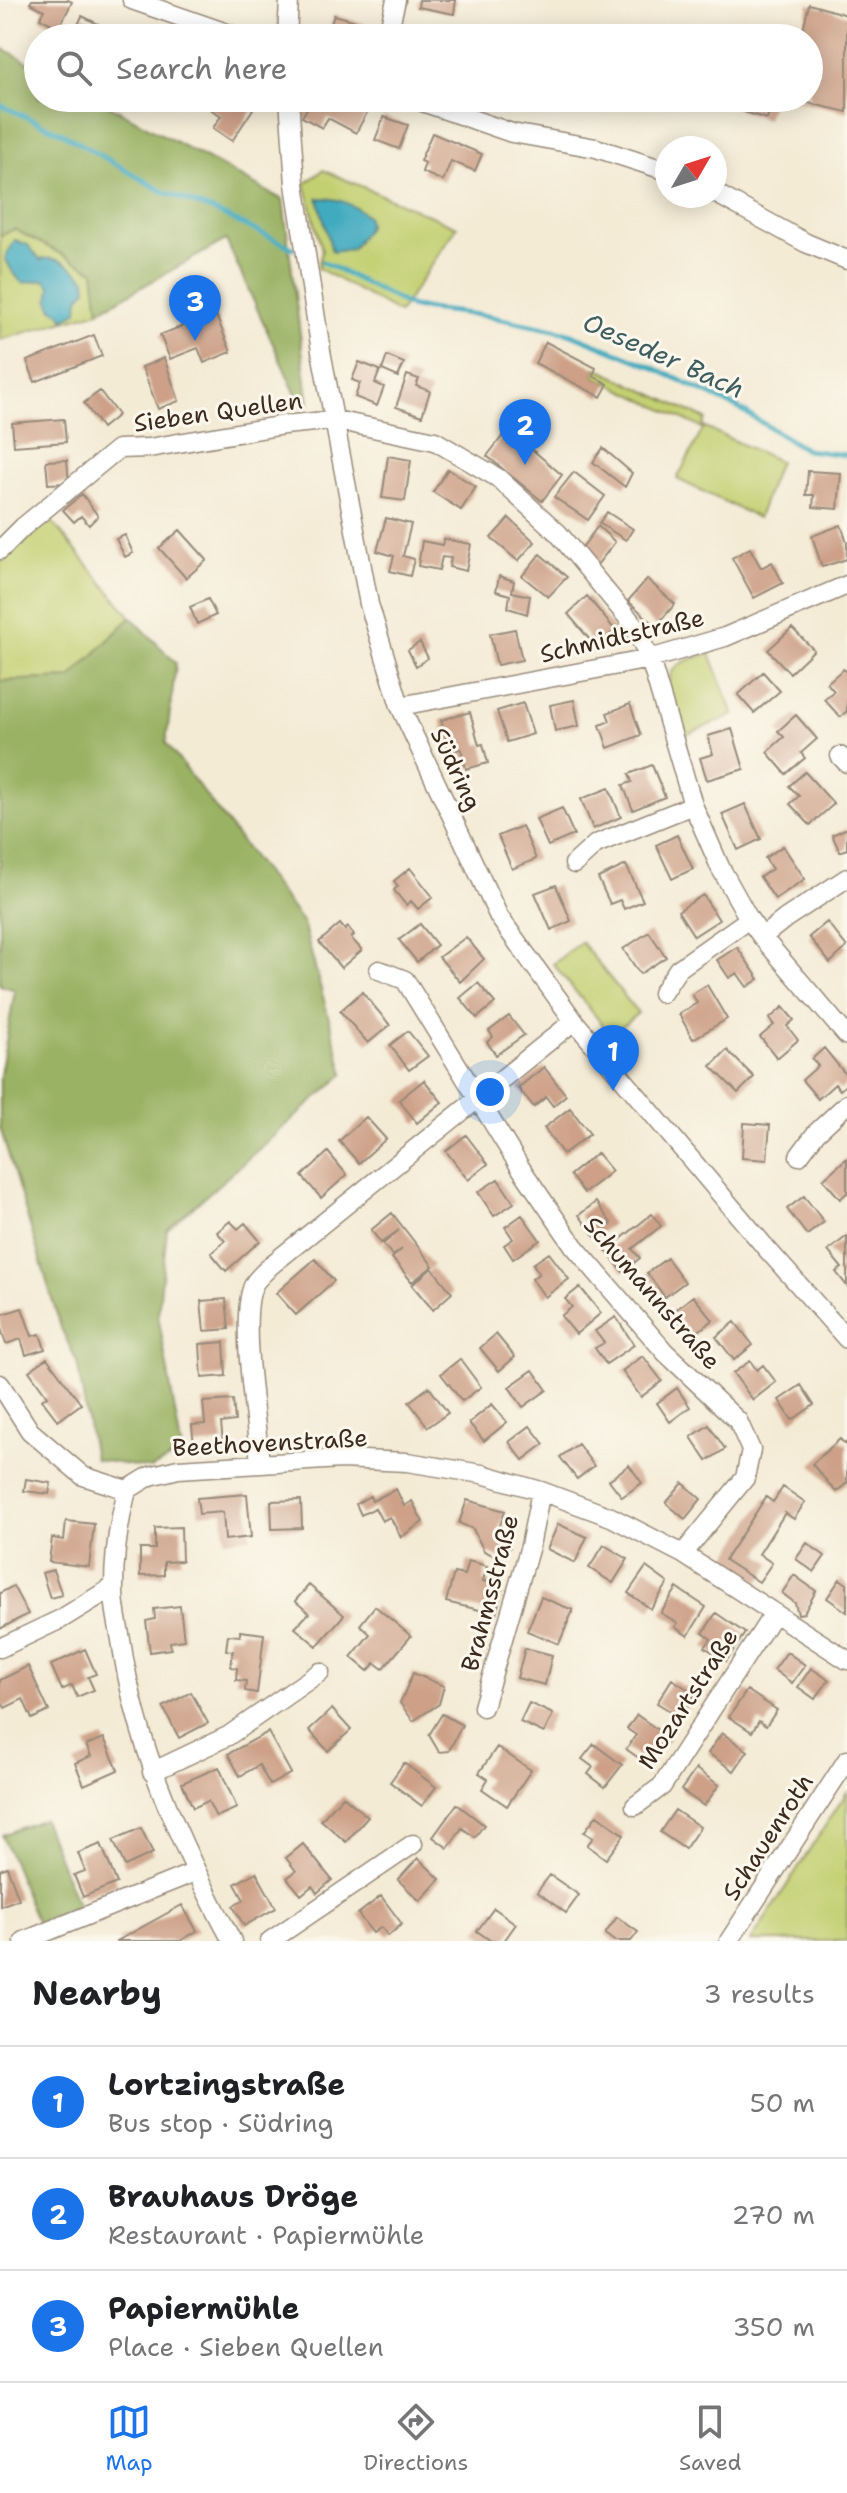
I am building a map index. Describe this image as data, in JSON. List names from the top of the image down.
{
  "streets": {
    "street": [
      "Sieben Quellen",
      "Schmidtstraße",
      "Südring",
      "Schumannstraße",
      "Beethovenstraße",
      "Brahmsstraße",
      "Mozartstraße",
      "Schauenroth"
    ]
  },
  "crossings": [
    ["Sieben Quellen", "Schmidtstraße"],
    ["Sieben Quellen", "Südring"],
    ["Schmidtstraße", "Südring"],
    ["Schumannstraße", "Beethovenstraße"],
    ["Beethovenstraße", "Brahmsstraße"],
    ["Beethovenstraße", "Mozartstraße"]
  ],
  "water": ["Oeseder Bach"],
  "north": "top right",
  "page": {
    "search": "Search here",
    "pins": ["3", "2", "1"],
    "heading": ["Nearby", "3 results"],
    "list": [
      {
        "mark": "1",
        "name": "Lortzingstraße",
        "note": "Bus stop · Südring",
        "value": "50 m"
      },
      {
        "mark": "2",
        "name": "Brauhaus Dröge",
        "note": "Restaurant · Papiermühle",
        "value": "270 m"
      },
      {
        "mark": "3",
        "name": "Papiermühle",
        "note": "Place · Sieben Quellen",
        "value": "350 m"
      }
    ],
    "nav": ["Map", "Directions", "Saved"]
  }
}
